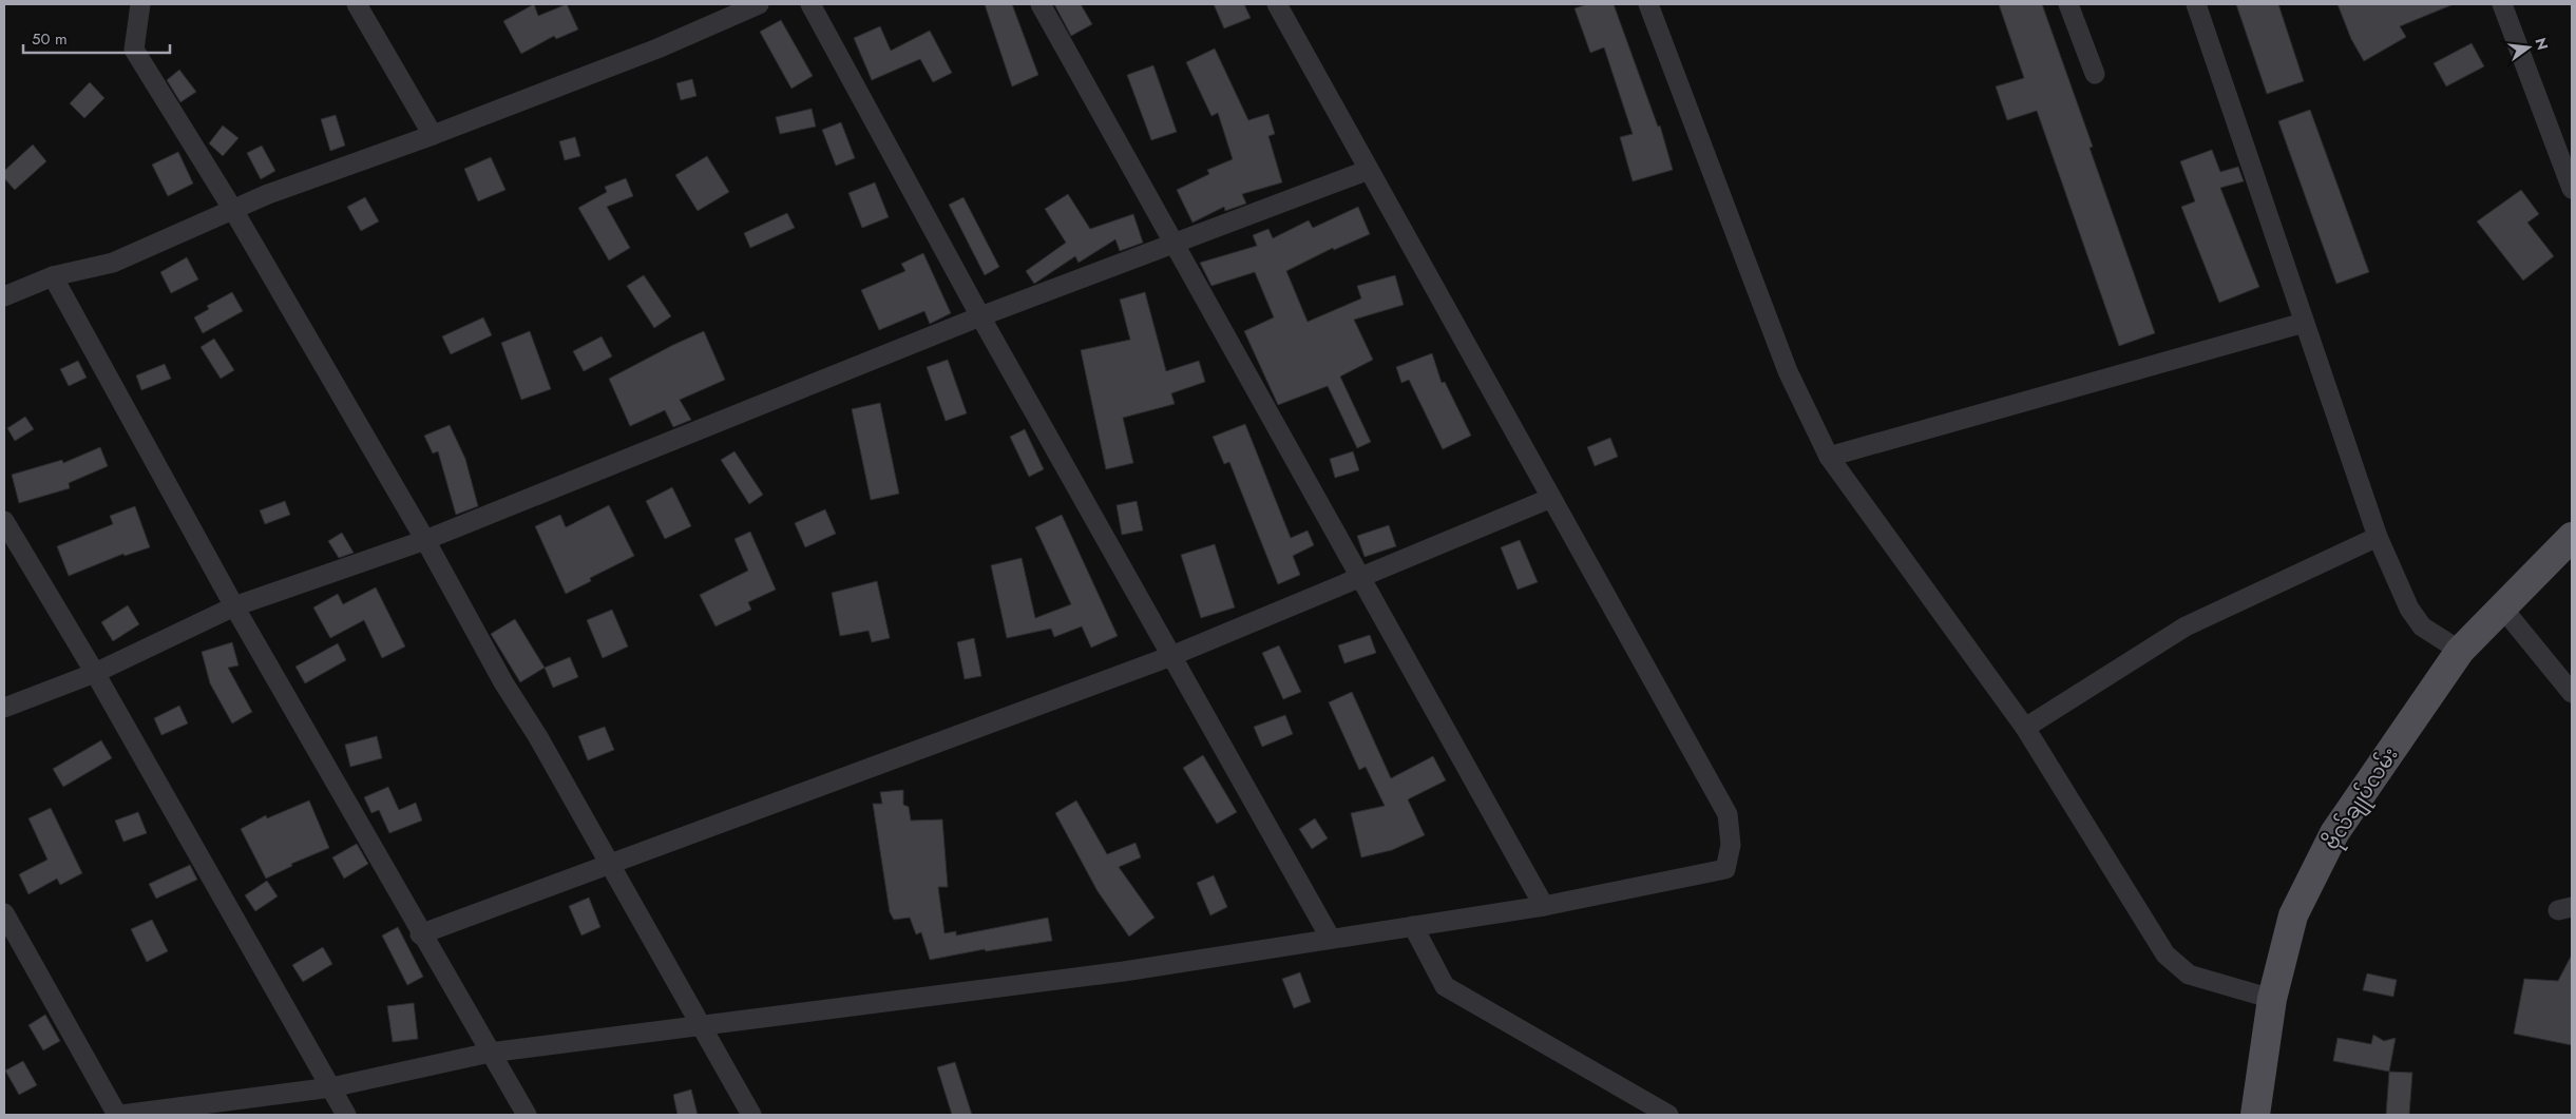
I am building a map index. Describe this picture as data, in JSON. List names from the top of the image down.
{
  "streets": {
    "main road": ["ဗိုလ်ချုပ်လမ်း"]
  },
  "scale_bar": "50 m",
  "north": "right"
}
